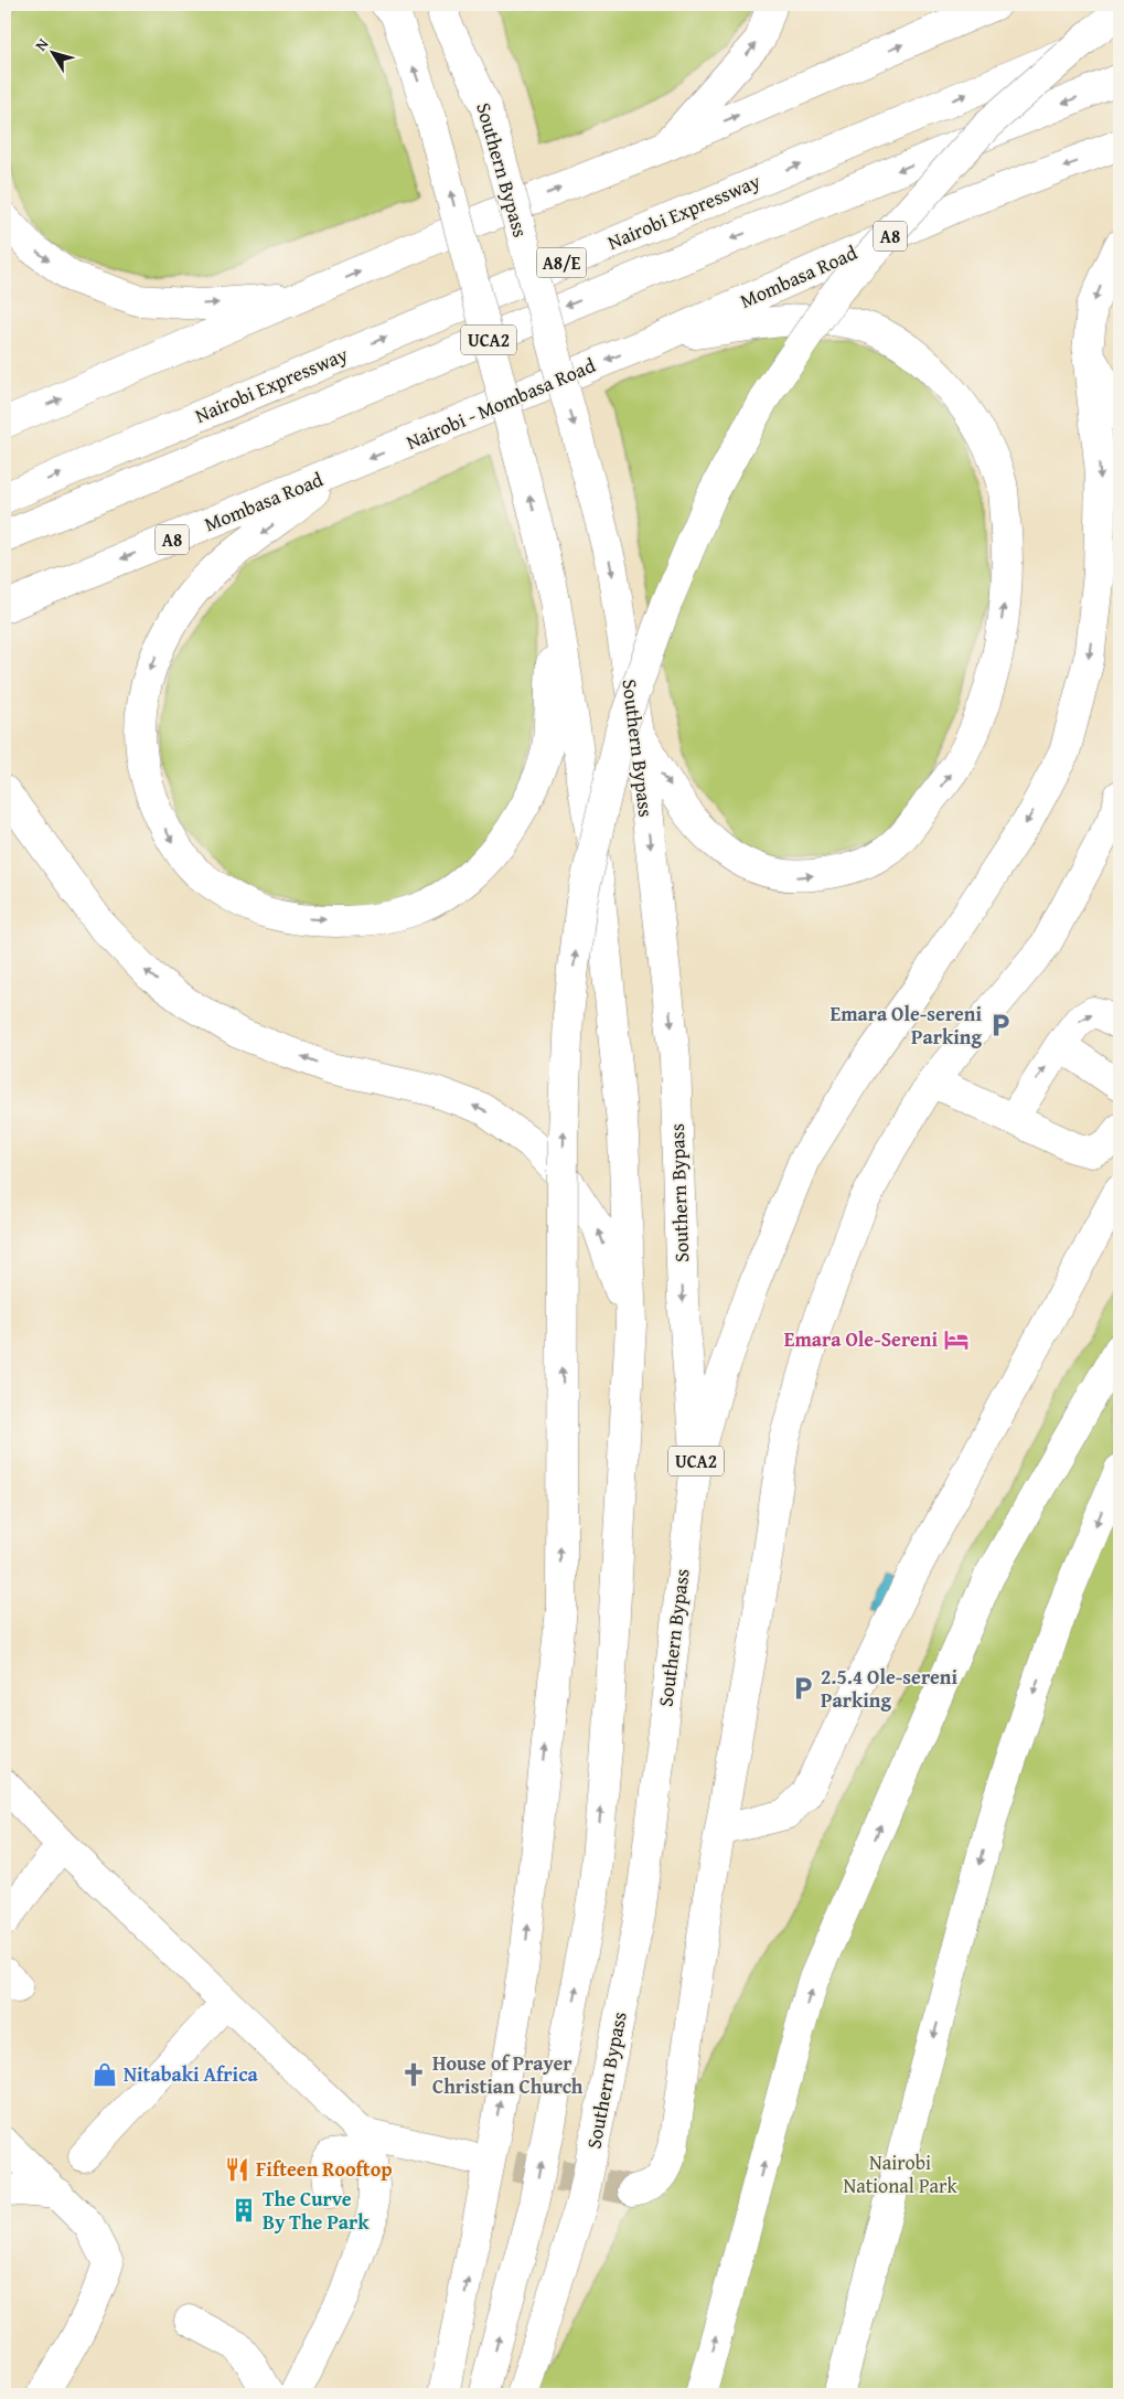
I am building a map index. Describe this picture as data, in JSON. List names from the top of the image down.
{
  "streets": {
    "main road": [
      "Southern Bypass",
      "Nairobi Expressway",
      "A8",
      "A8/E",
      "Mombasa Road",
      "UCA2",
      "Nairobi - Mombasa Road"
    ]
  },
  "crossings": [
    ["Mombasa Road", "Nairobi - Mombasa Road"]
  ],
  "parks": ["Nairobi National Park"],
  "places": {
    "parking": ["Emara Ole-sereni Parking", "2.5.4 Ole-sereni Parking"],
    "hotel": ["Emara Ole-Sereni"],
    "shop": ["Nitabaki Africa"],
    "church": ["House of Prayer Christian Church"],
    "restaurant": ["Fifteen Rooftop"],
    "building": ["The Curve By The Park"]
  },
  "north": "top left"
}
